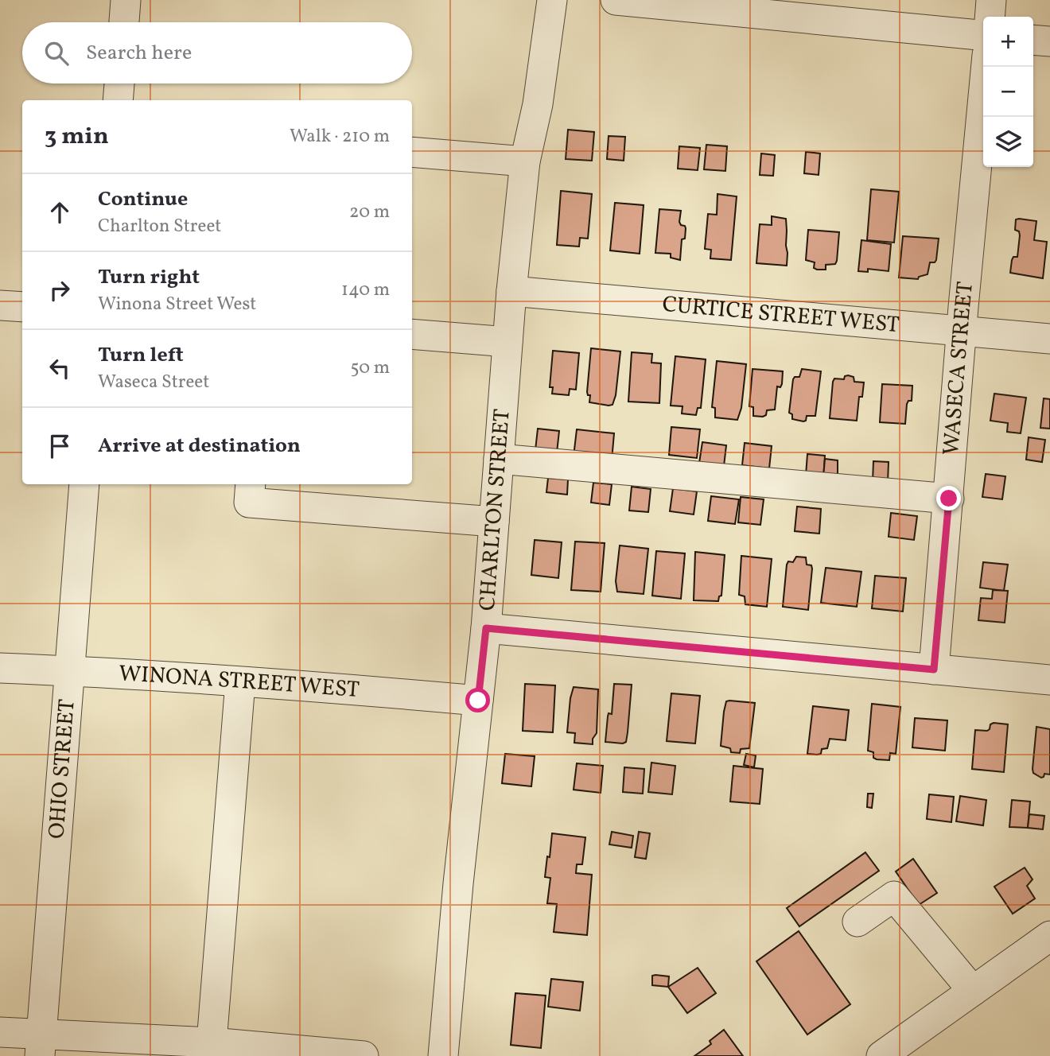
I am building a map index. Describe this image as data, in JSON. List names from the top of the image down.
{
  "streets": {
    "street": [
      "CURTICE STREET WEST",
      "WASECA STREET",
      "CHARLTON STREET",
      "WINONA STREET WEST",
      "OHIO STREET"
    ]
  },
  "crossings": [
    ["CURTICE STREET WEST", "WASECA STREET"],
    ["CURTICE STREET WEST", "CHARLTON STREET"],
    ["CHARLTON STREET", "WINONA STREET WEST"],
    ["WINONA STREET WEST", "OHIO STREET"]
  ],
  "page": {
    "map_buttons": ["+", "−"],
    "search": "Search here",
    "heading": ["3 min", "Walk · 210 m"],
    "list": [
      ["Continue", "Charlton Street", "20 m"],
      ["Turn right", "Winona Street West", "140 m"],
      ["Turn left", "Waseca Street", "50 m"],
      "Arrive at destination"
    ]
  }
}
